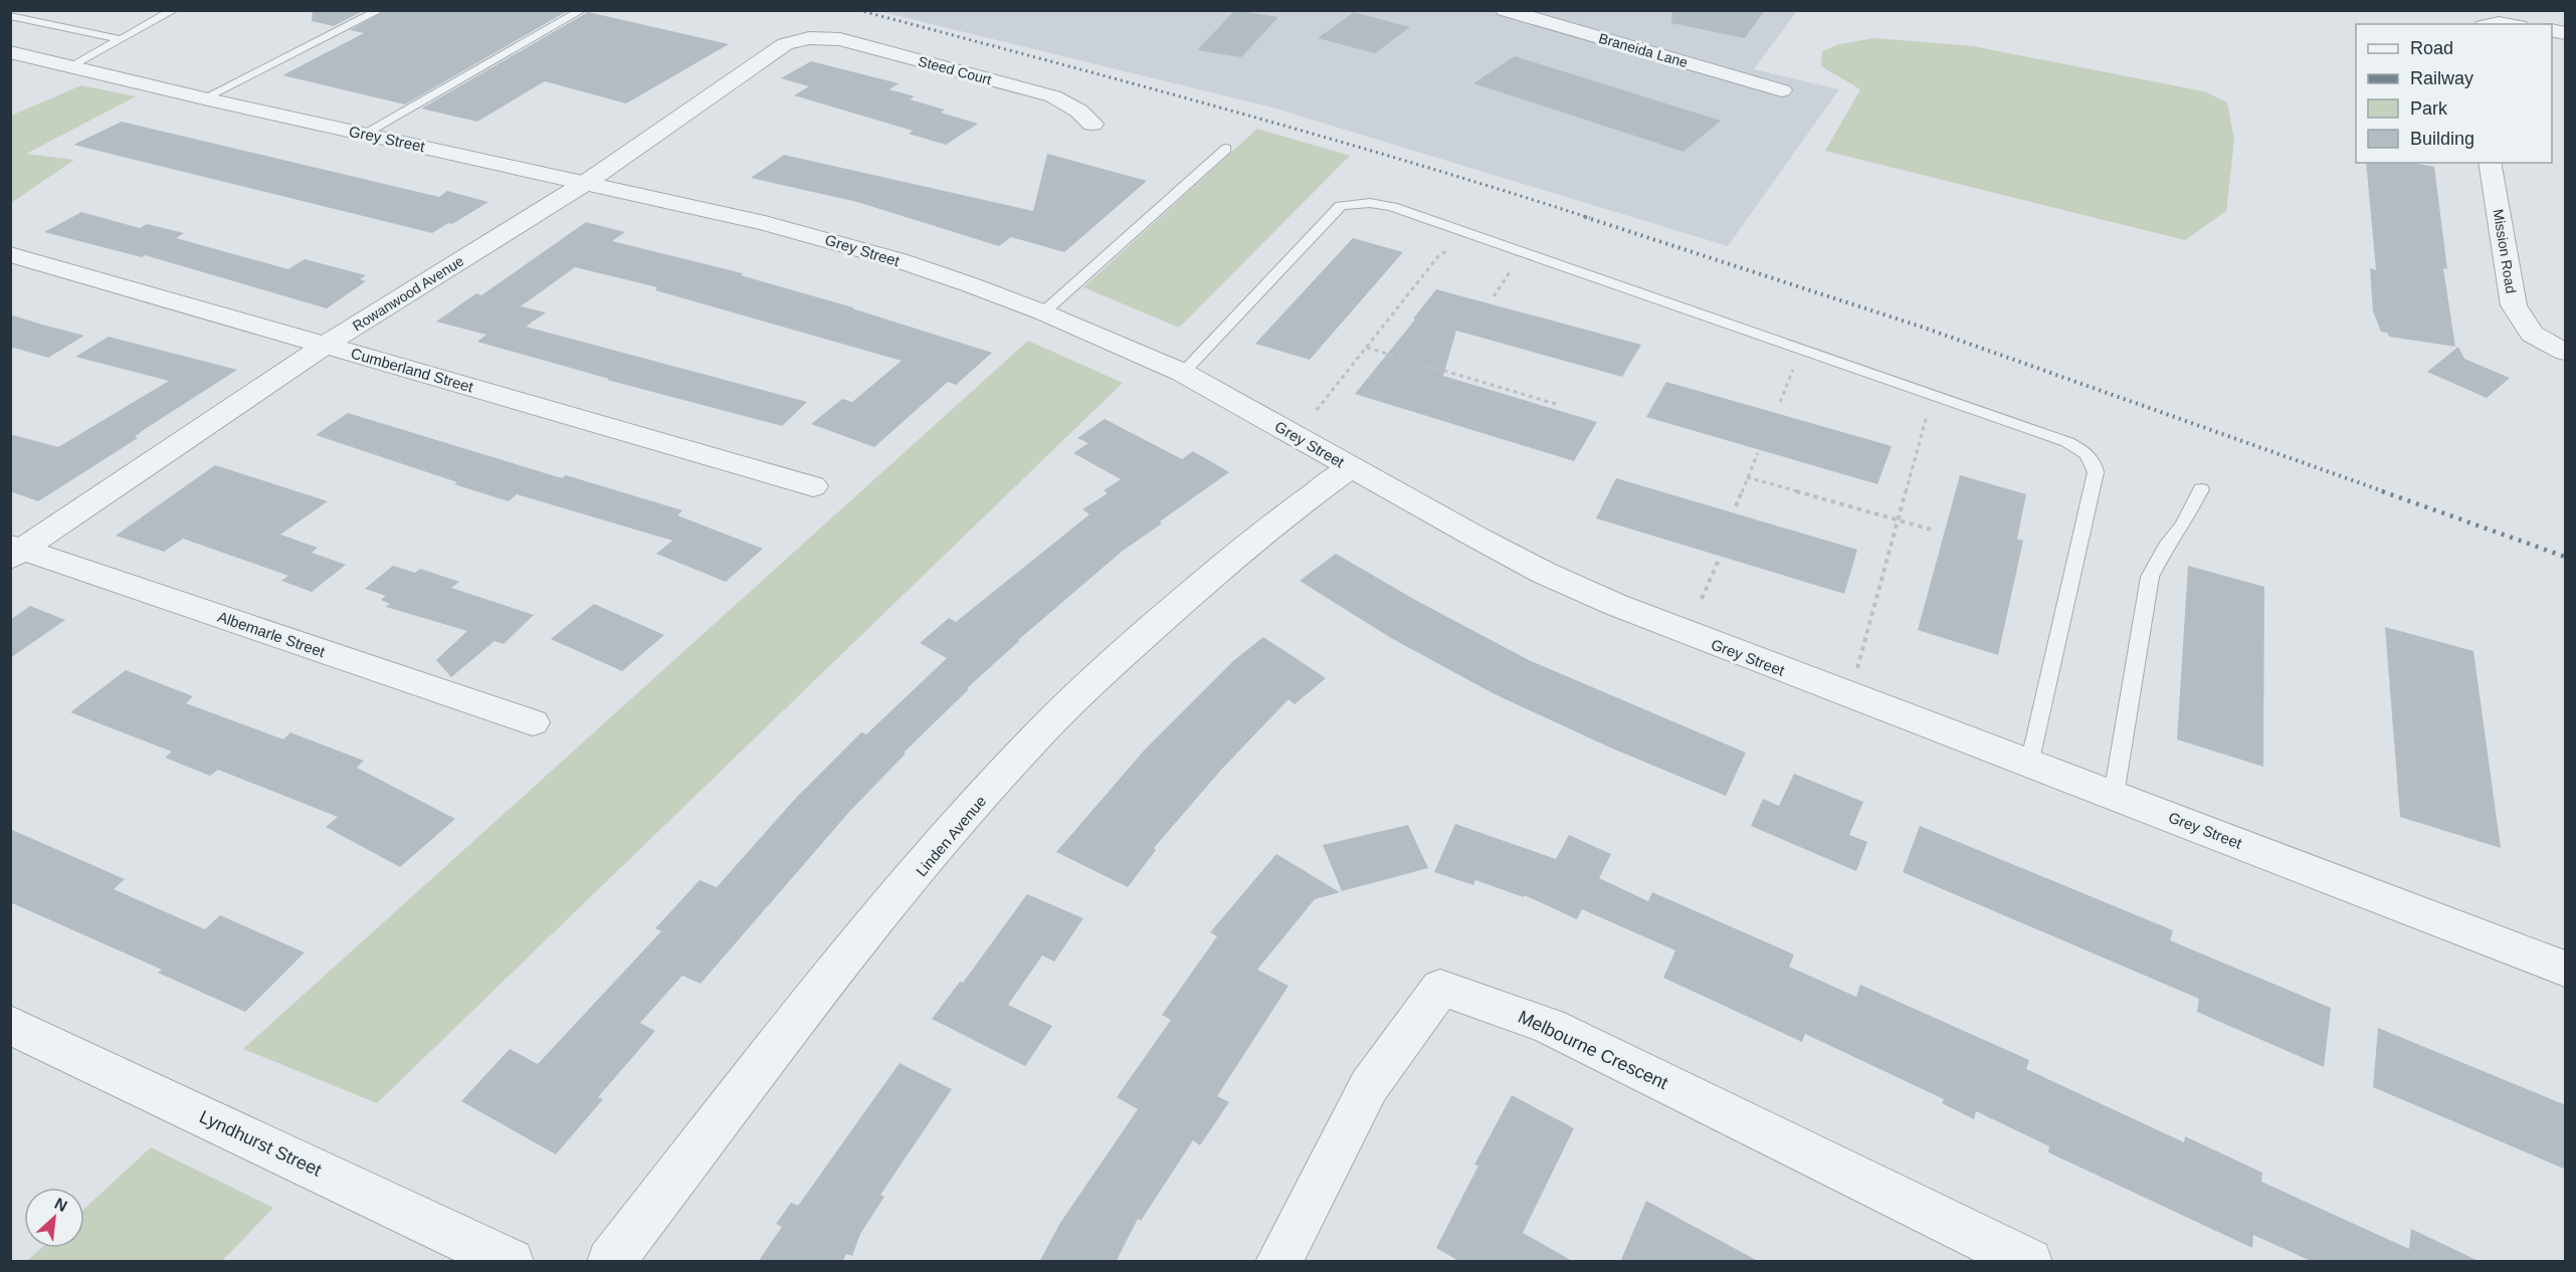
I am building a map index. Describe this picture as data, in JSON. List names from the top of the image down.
{
  "streets": {
    "street": [
      "Braneida Lane",
      "Steed Court",
      "Grey Street",
      "Mission Road",
      "Rowanwood Avenue",
      "Cumberland Street",
      "Albemarle Street",
      "Linden Avenue",
      "Melbourne Crescent",
      "Lyndhurst Street"
    ]
  },
  "crossings": [
    ["Steed Court", "Rowanwood Avenue"],
    ["Grey Street", "Rowanwood Avenue"],
    ["Grey Street", "Linden Avenue"],
    ["Rowanwood Avenue", "Cumberland Street"],
    ["Rowanwood Avenue", "Albemarle Street"]
  ],
  "legend": [
    "Road",
    "Railway",
    "Park",
    "Building"
  ],
  "north": "top right"
}
